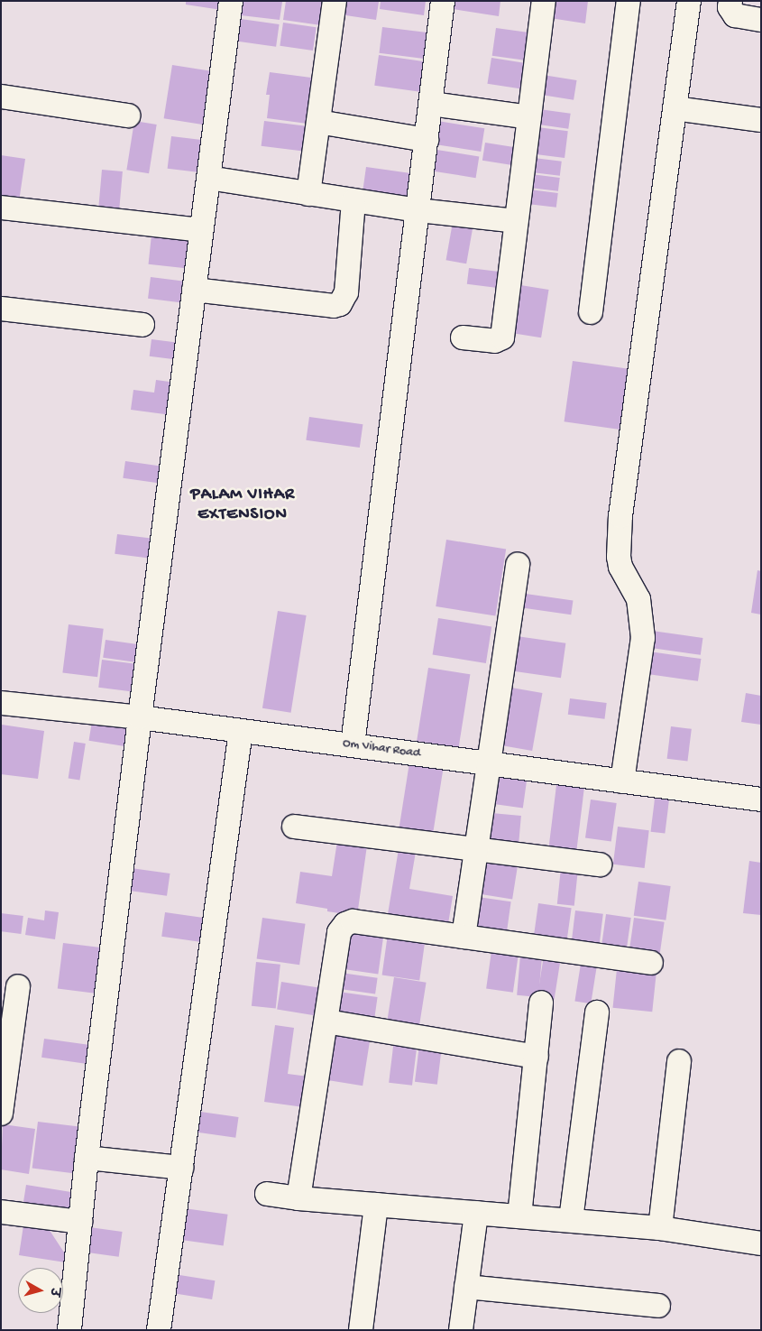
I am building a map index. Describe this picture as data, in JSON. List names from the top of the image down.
{
  "streets": {
    "street": ["Om Vihar Road"]
  },
  "districts": ["PALAM VIHAR EXTENSION"],
  "north": "right"
}
